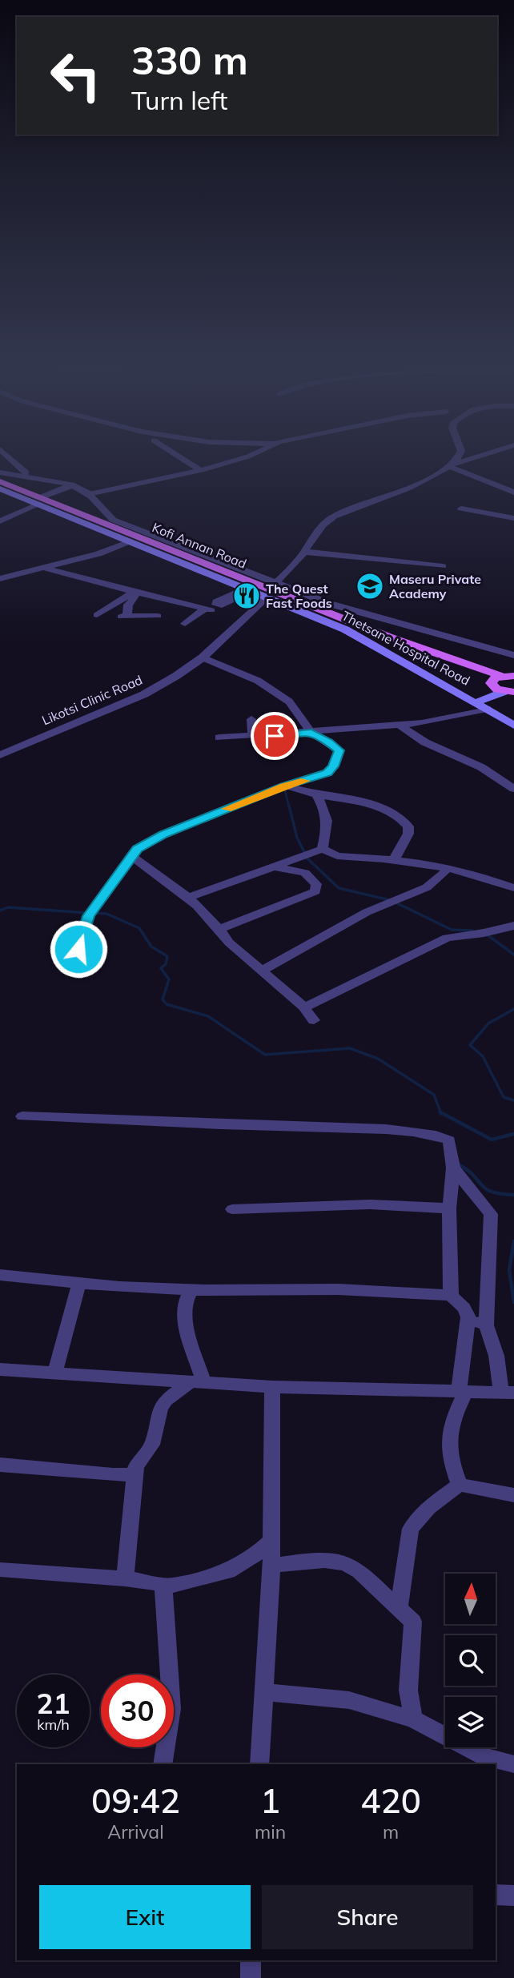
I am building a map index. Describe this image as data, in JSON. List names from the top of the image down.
{
  "streets": {
    "main road": ["Kofi Annan Road", "Thetsane Hospital Road"],
    "street": ["Likotsi Clinic Road"]
  },
  "crossings": [
    ["Kofi Annan Road", "Thetsane Hospital Road"],
    ["Thetsane Hospital Road", "Likotsi Clinic Road"]
  ],
  "places": {
    "school or university": ["Maseru Private Academy"],
    "restaurant": ["The Quest Fast Foods"]
  },
  "north": "top",
  "page": {
    "turn": ["330 m", "Turn left"],
    "speed": "21 km/h",
    "limit": "30",
    "eta": [
      "09:42",
      "Arrival",
      "1",
      "min",
      "420",
      "m"
    ],
    "buttons": ["Exit", "Share"]
  }
}
